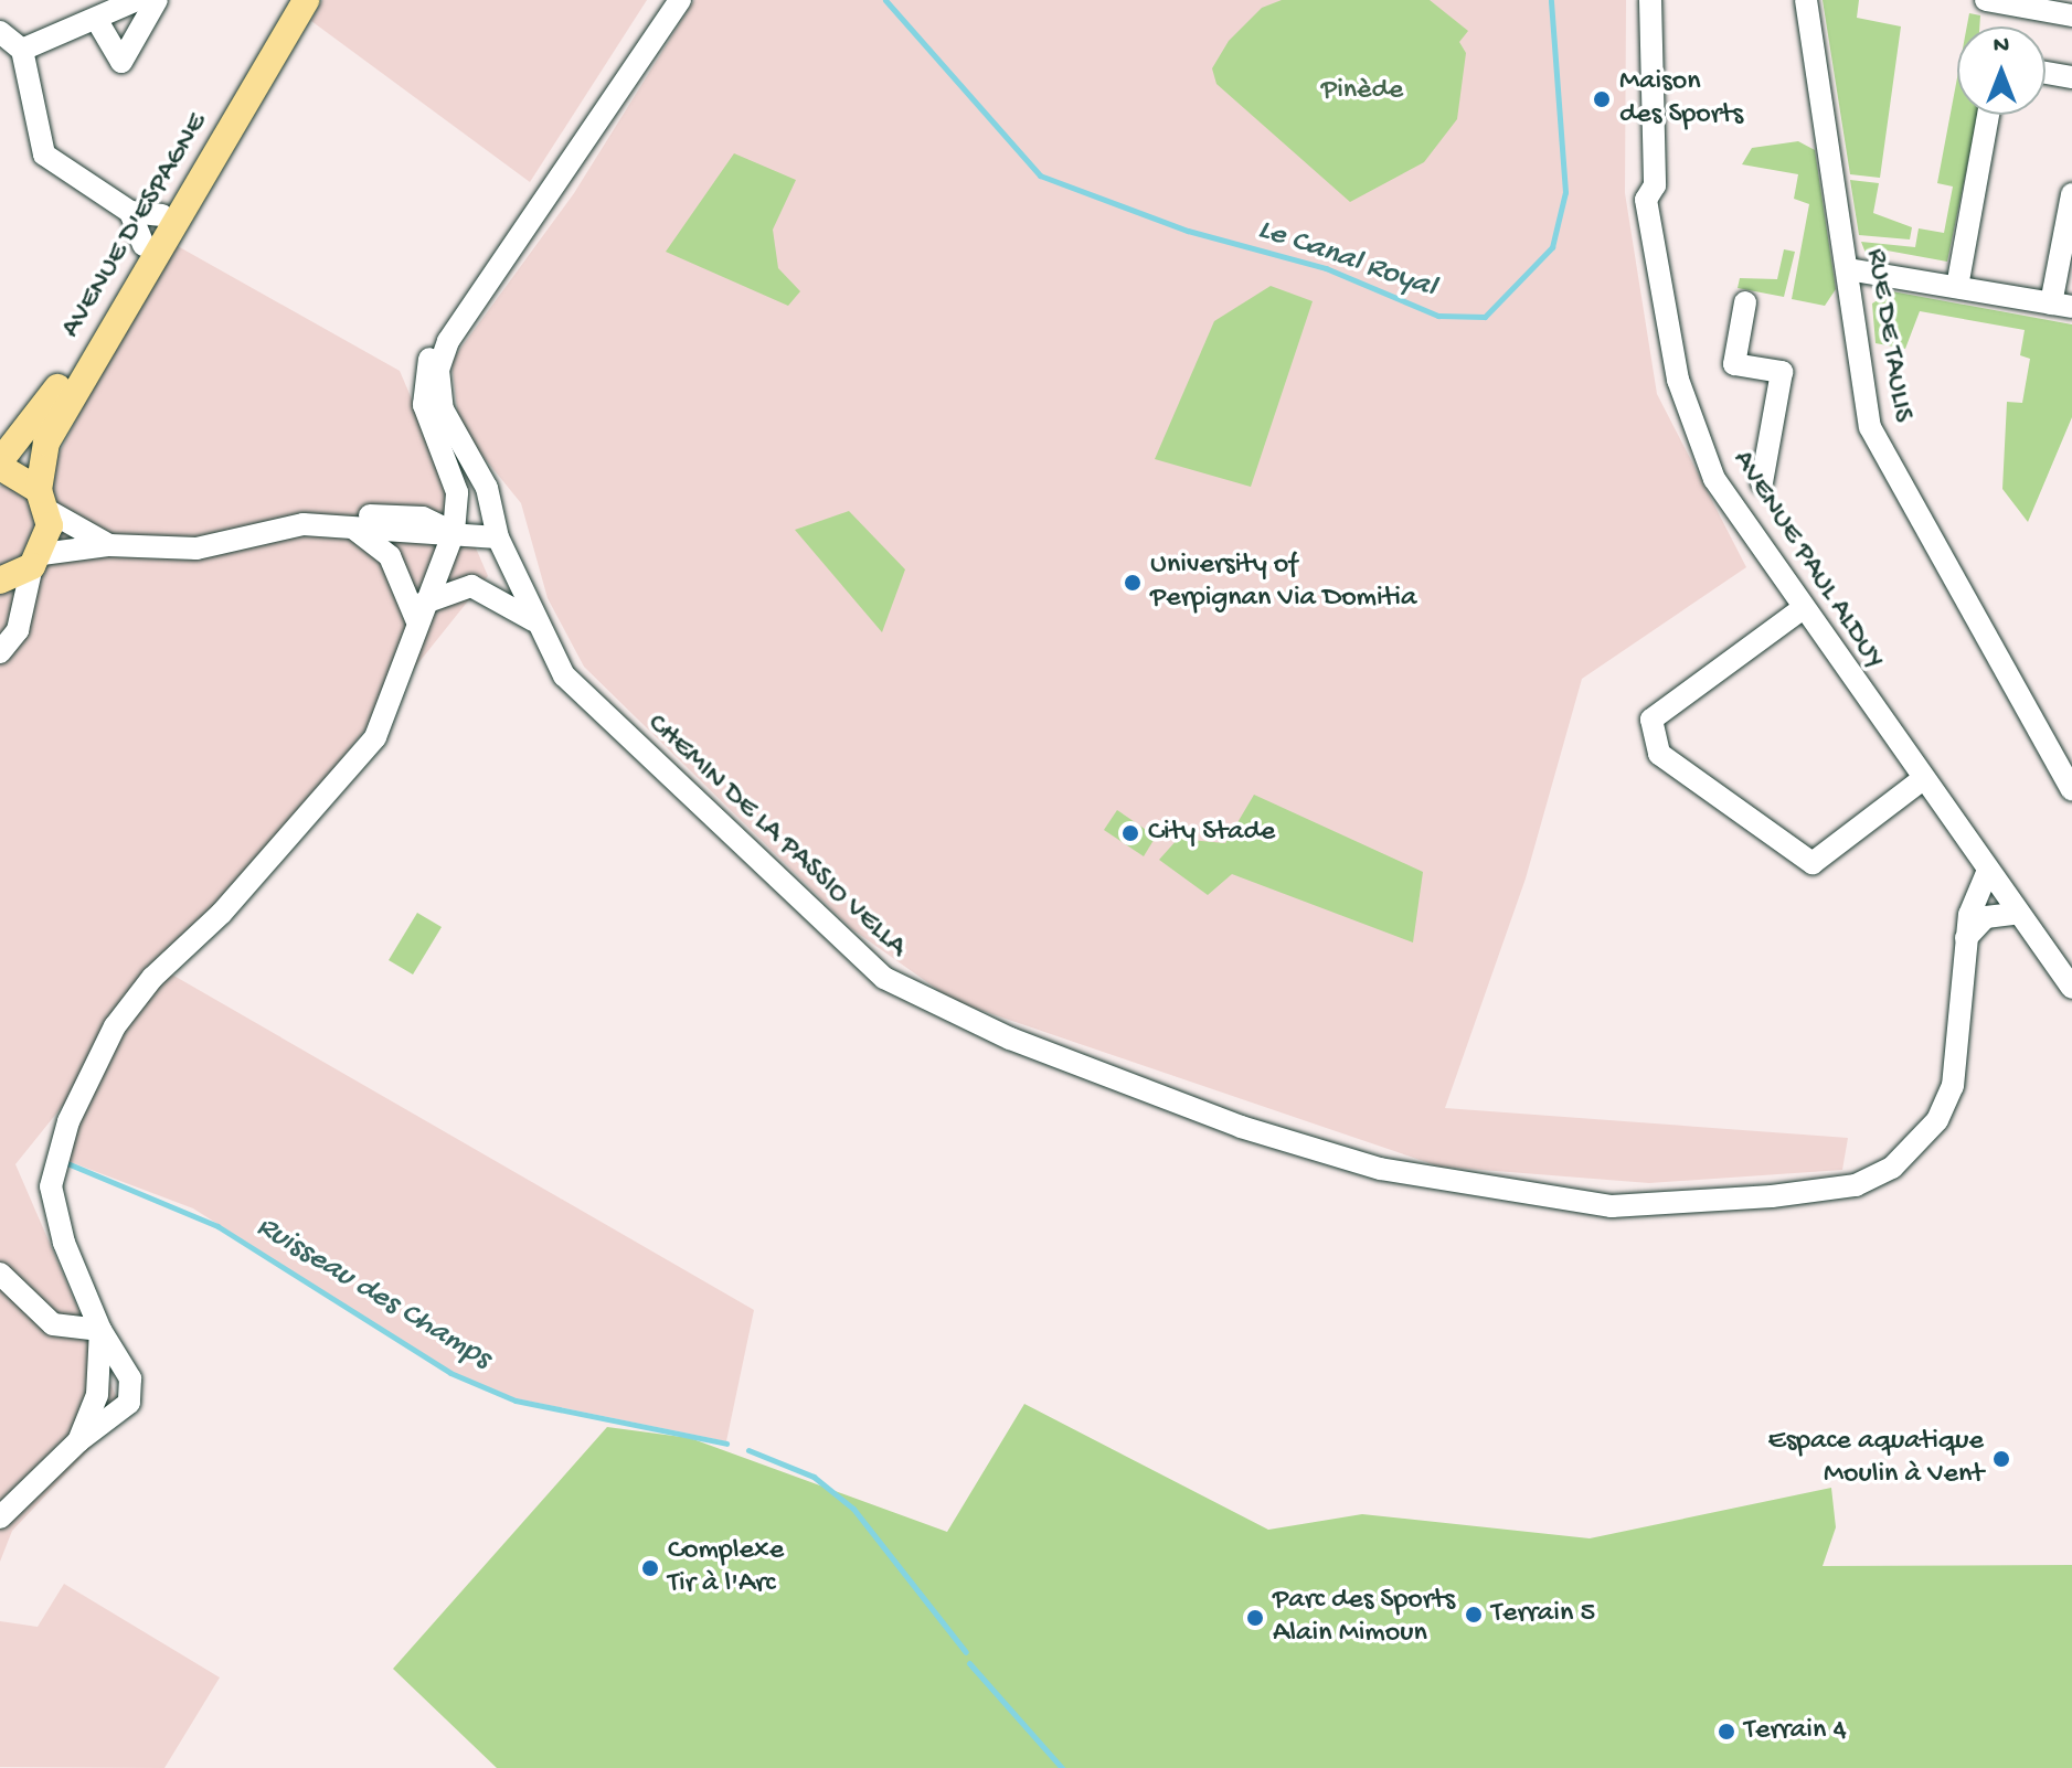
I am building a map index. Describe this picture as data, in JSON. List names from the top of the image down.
{
  "streets": {
    "main road": ["AVENUE D'ESPAGNE"],
    "street": ["RUE DE TAULIS", "AVENUE PAUL ALDUY", "CHEMIN DE LA PASSIO VELLA"]
  },
  "water": ["Le Canal Royal", "Ruisseau des Champs"],
  "parks": ["Pinède"],
  "places": [
    "Maison des Sports",
    "University of Perpignan Via Domitia",
    "City Stade",
    "Espace aquatique Moulin à Vent",
    "Complexe Tir à l'Arc",
    "Terrain 5",
    "Parc des Sports Alain Mimoun",
    "Terrain 4"
  ],
  "north": "top"
}
